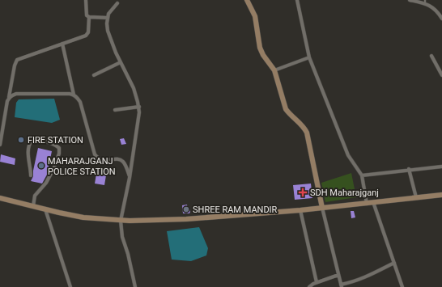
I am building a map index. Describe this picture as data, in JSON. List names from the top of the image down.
{
  "places": {
    "other": ["FIRE STATION", "MAHARAJGANJ POLICE STATION", "SHREE RAM MANDIR"],
    "health": ["SDH Maharajganj"]
  }
}
